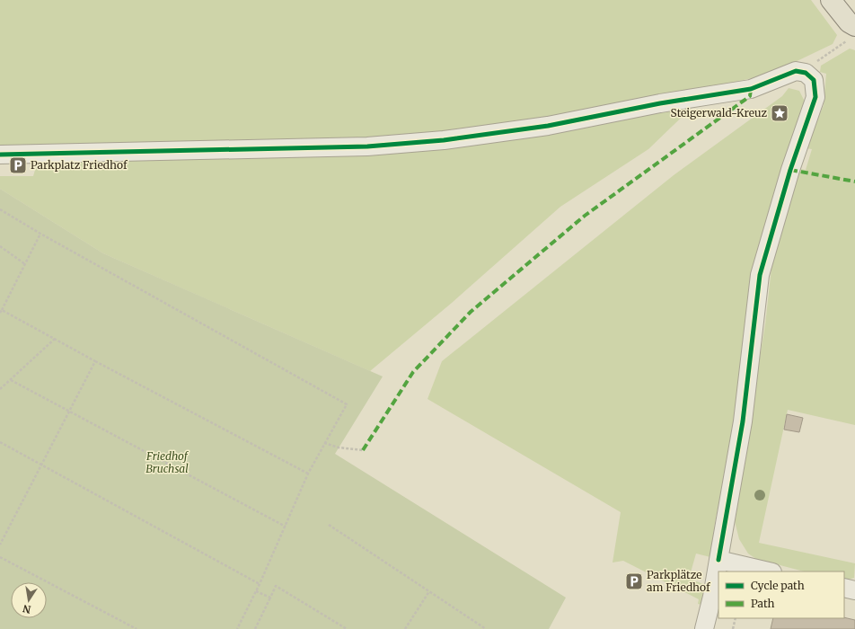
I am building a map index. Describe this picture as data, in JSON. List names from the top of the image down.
{
  "parks": ["Friedhof Bruchsal"],
  "places": {
    "place": ["Steigerwald-Kreuz"],
    "parking": ["Parkplatz Friedhof", "Parkplätze am Friedhof"]
  },
  "legend": ["Cycle path", "Path"],
  "north": "bottom"
}
